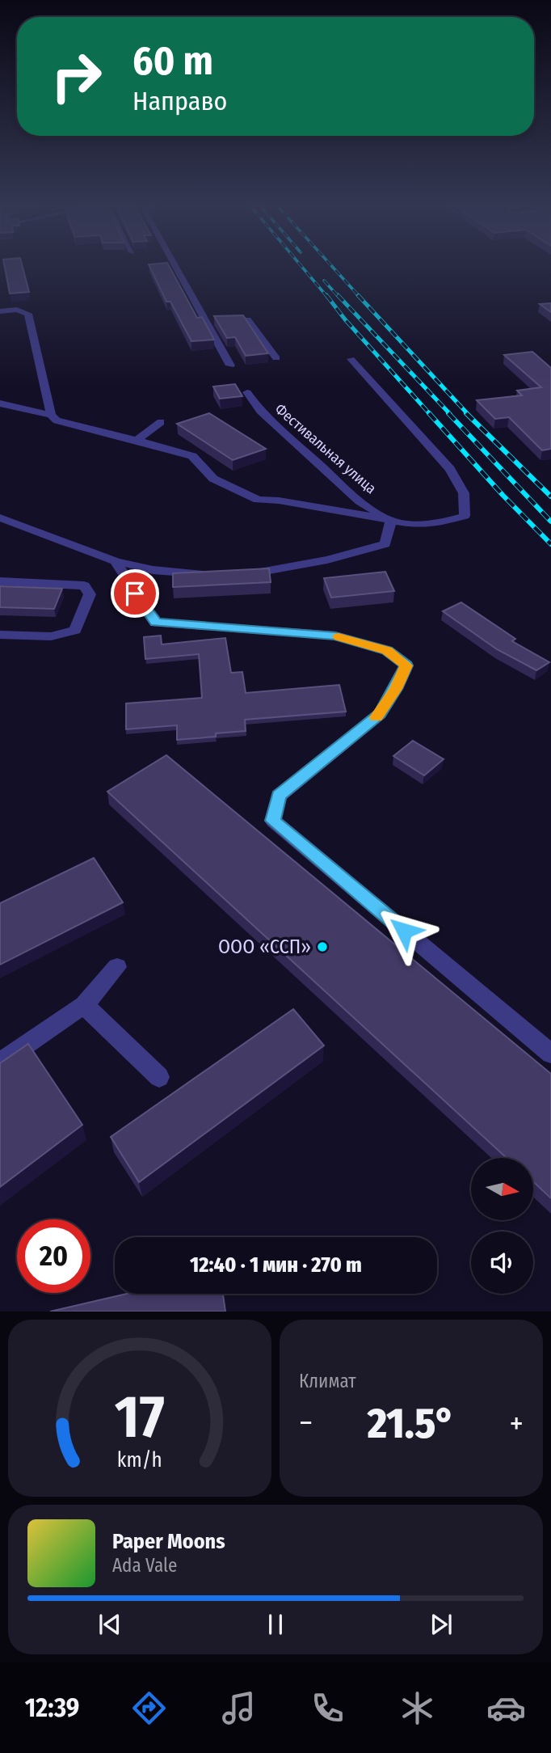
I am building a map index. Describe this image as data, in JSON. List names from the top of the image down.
{
  "streets": {
    "street": ["Фестивальная улица"]
  },
  "places": ["ООО «ССП»"],
  "north": "right",
  "page": {
    "turn": ["60 m", "Направо"],
    "limit": "20",
    "trip": "12:40 · 1 мин · 270 m",
    "tile": "Климат",
    "heat": ["−", "21.5°", "+"],
    "song": ["Paper Moons", "Ada Vale"],
    "tabs": "12:39",
    "gauge": ["17", "km/h"]
  }
}
